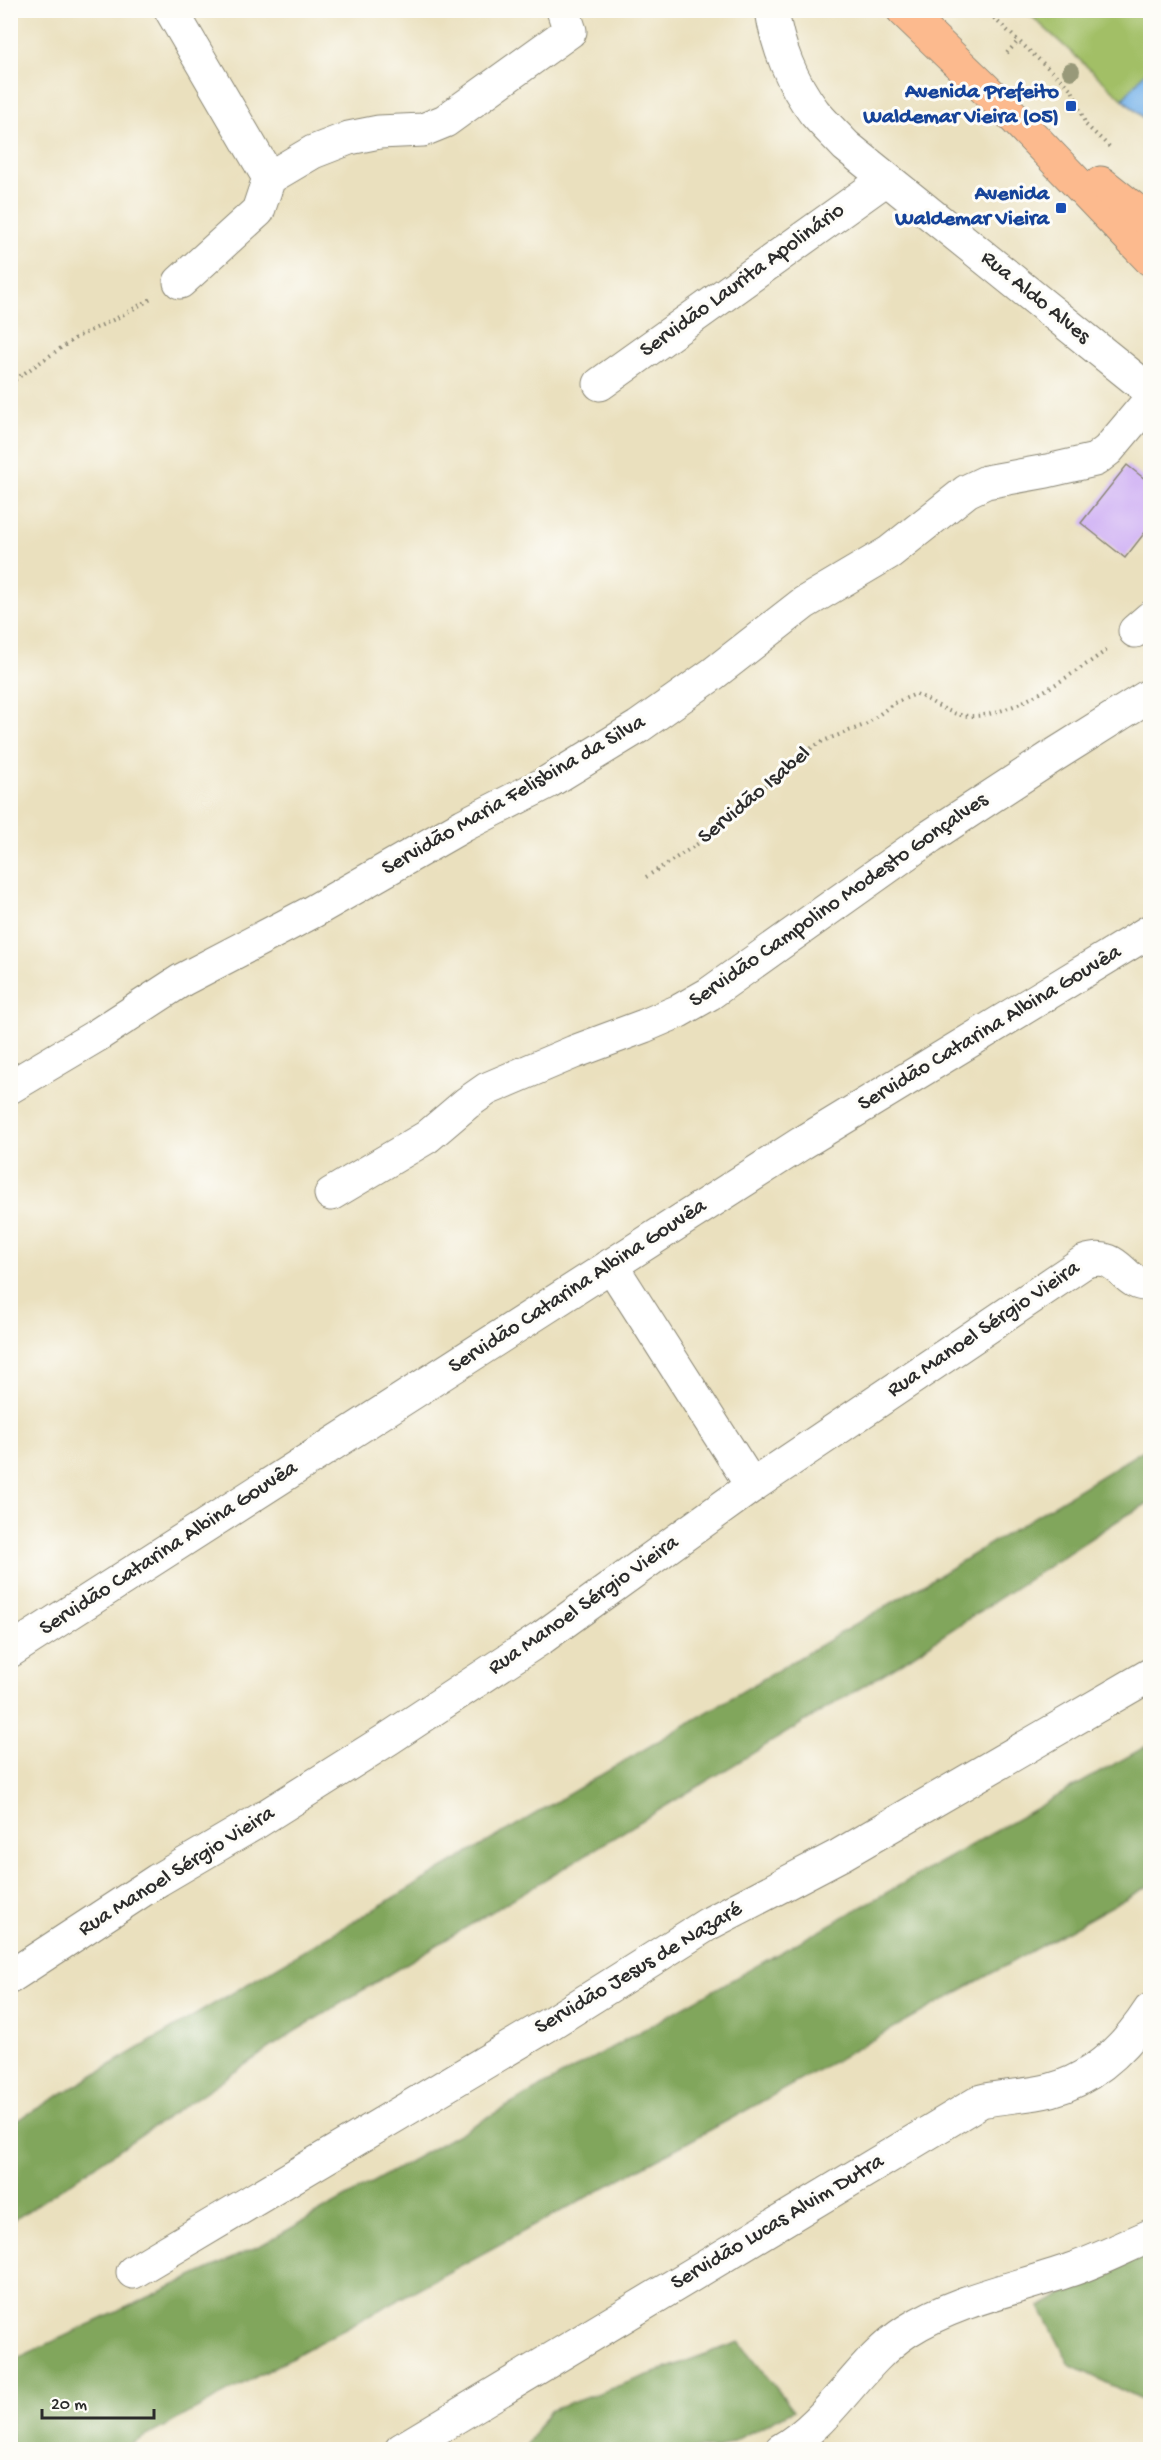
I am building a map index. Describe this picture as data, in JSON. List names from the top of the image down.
{
  "streets": {
    "street": [
      "Servidão Laurita Apolinário",
      "Rua Aldo Alves",
      "Servidão Maria Felisbina da Silva",
      "Servidão Campolino Modesto Gonçalves",
      "Servidão Catarina Albina Gouvêa",
      "Rua Manoel Sérgio Vieira",
      "Servidão Jesus de Nazaré",
      "Servidão Lucas Alvim Dutra"
    ],
    "path": ["Servidão Isabel"]
  },
  "crossings": [
    ["Servidão Laurita Apolinário", "Rua Aldo Alves"]
  ],
  "places": {
    "transit": ["Avenida Prefeito Waldemar Vieira (05)", "Avenida Waldemar Vieira"]
  },
  "scale_bar": "20 m"
}
